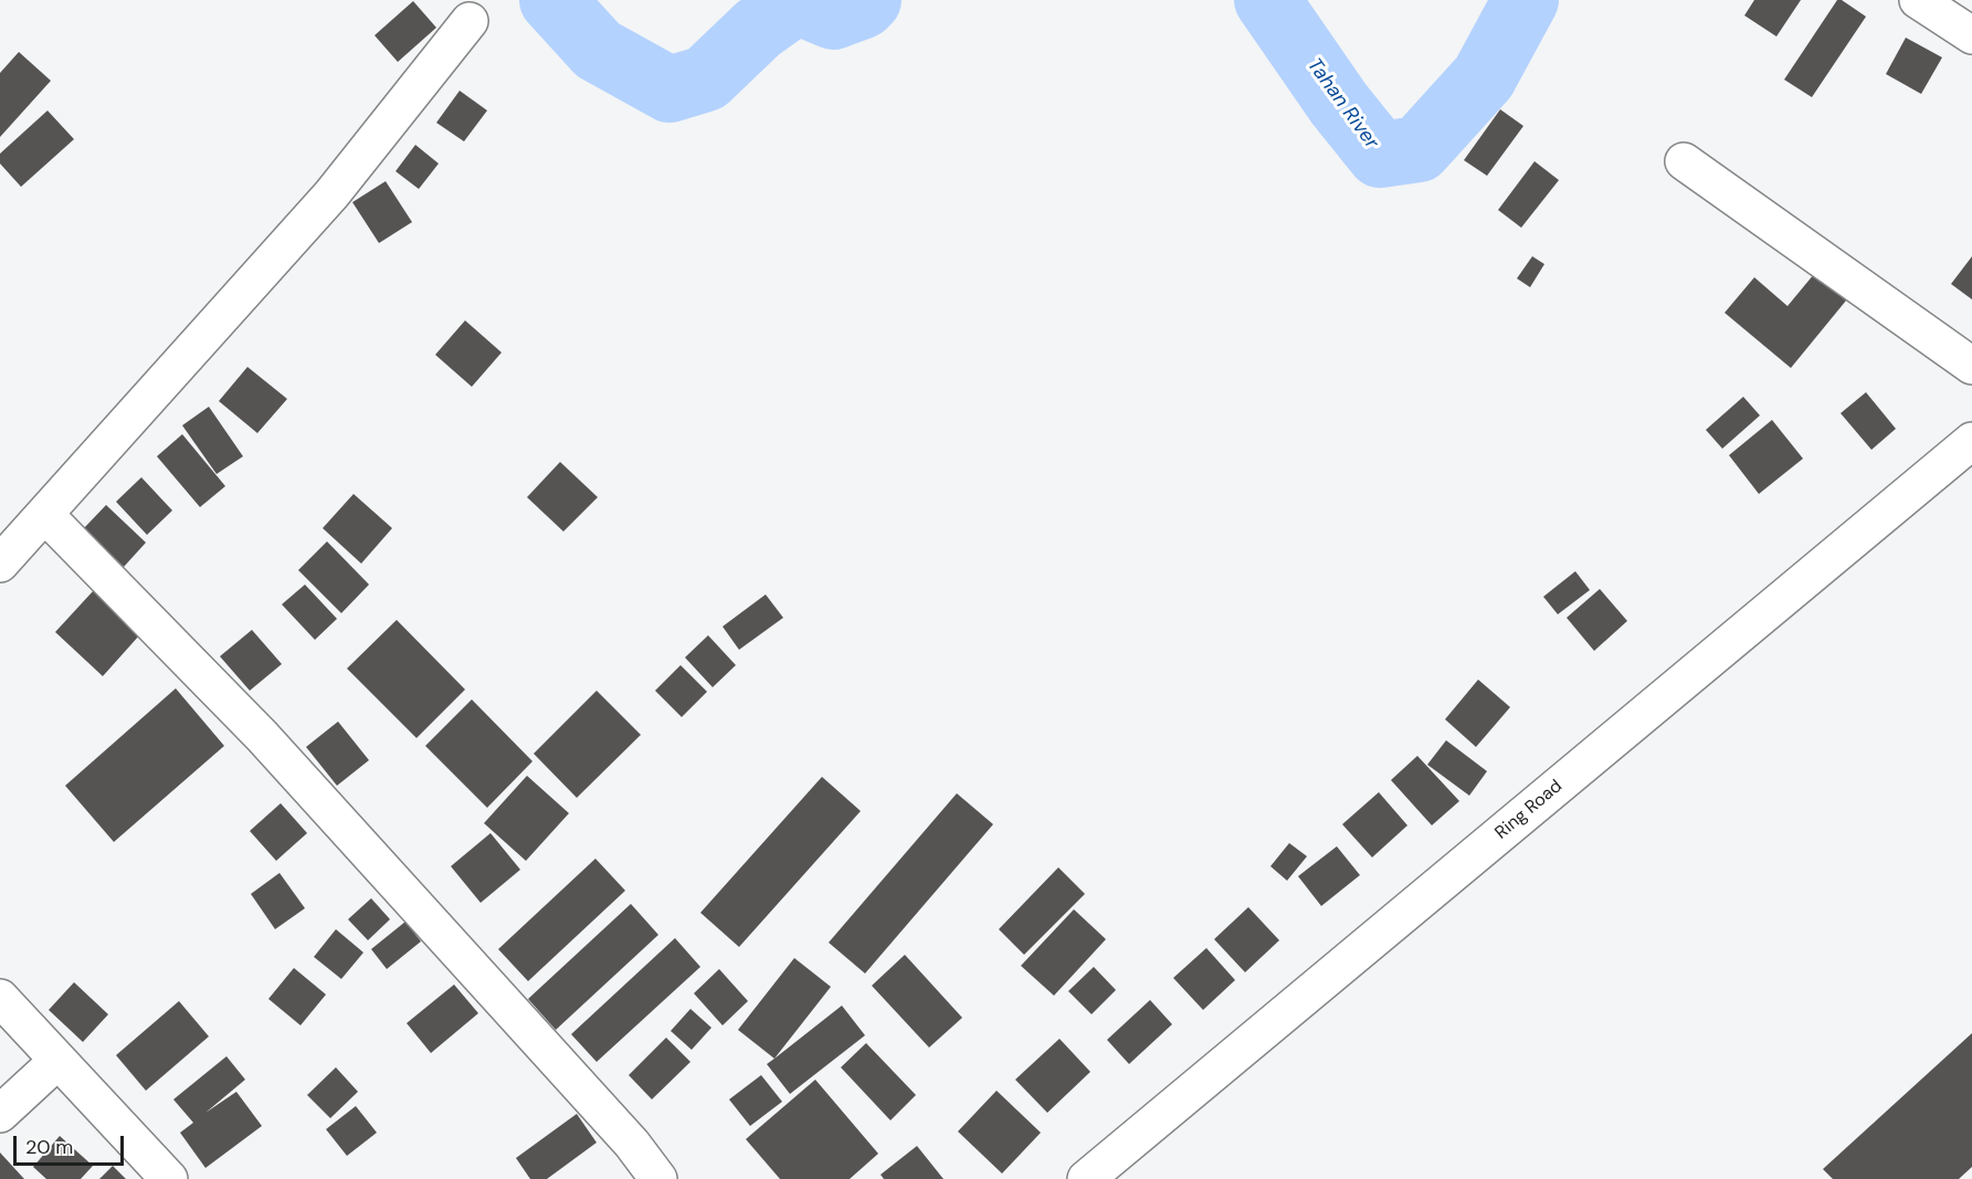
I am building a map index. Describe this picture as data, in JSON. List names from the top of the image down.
{
  "streets": {
    "street": ["Ring Road"]
  },
  "water": ["Tahan River"],
  "scale_bar": "20 m"
}
